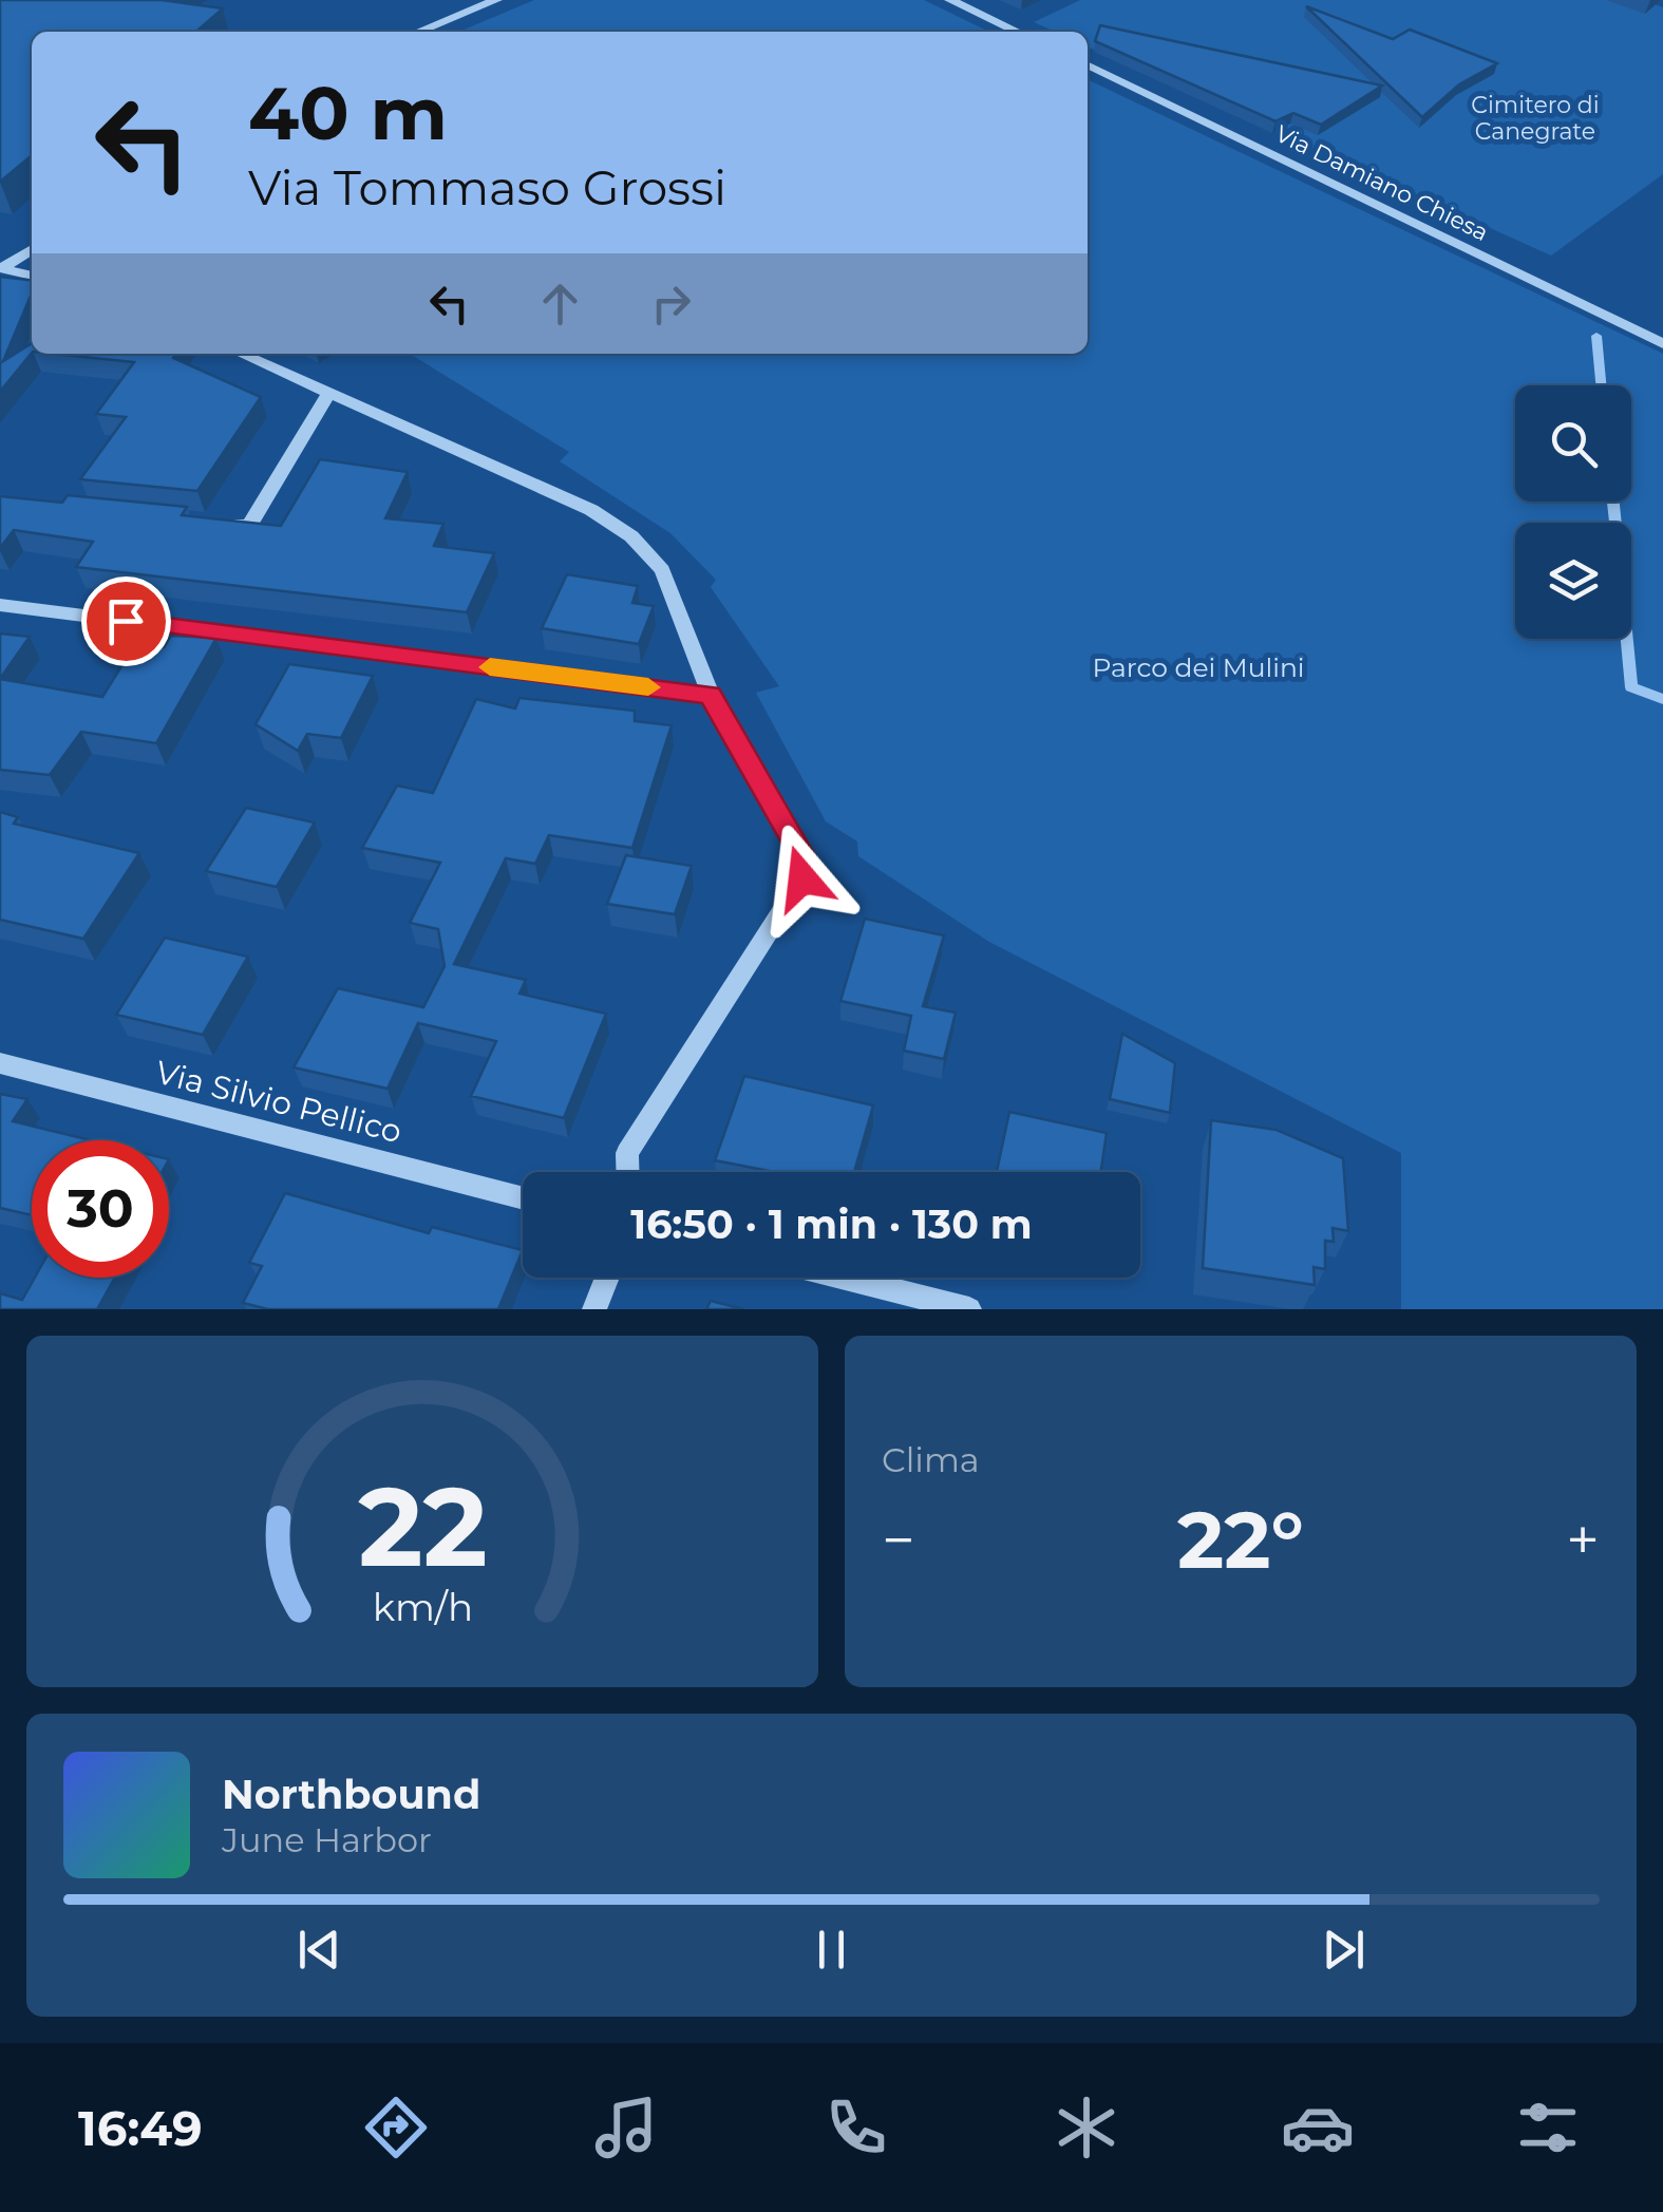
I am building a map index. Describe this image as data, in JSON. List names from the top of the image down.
{
  "streets": {
    "street": ["Via Damiano Chiesa", "Via Silvio Pellico"]
  },
  "parks": ["Cimitero di Canegrate", "Parco dei Mulini"],
  "page": {
    "turn": ["40 m", "Via Tommaso Grossi"],
    "limit": "30",
    "trip": "16:50 · 1 min · 130 m",
    "tile": "Clima",
    "heat": ["−", "22°", "+"],
    "song": ["Northbound", "June Harbor"],
    "tabs": "16:49",
    "gauge": ["22", "km/h"]
  }
}
